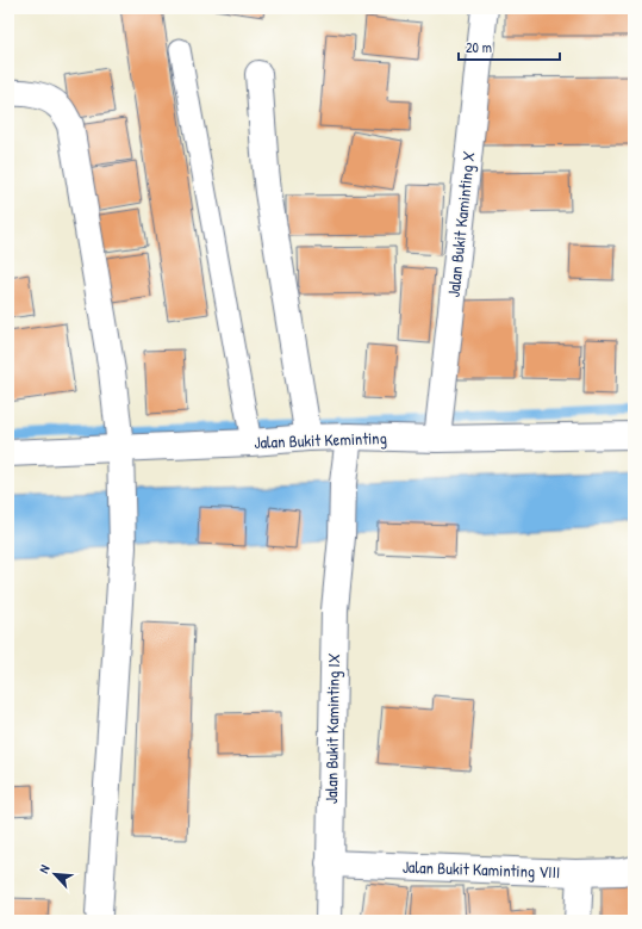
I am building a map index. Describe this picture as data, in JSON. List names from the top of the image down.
{
  "streets": {
    "street": [
      "Jalan Bukit Kaminting X",
      "Jalan Bukit Keminting",
      "Jalan Bukit Kaminting IX",
      "Jalan Bukit Kaminting VIII"
    ]
  },
  "crossings": [
    ["Jalan Bukit Kaminting X", "Jalan Bukit Keminting"],
    ["Jalan Bukit Keminting", "Jalan Bukit Kaminting IX"],
    ["Jalan Bukit Kaminting IX", "Jalan Bukit Kaminting VIII"]
  ],
  "scale_bar": "20 m",
  "north": "top left"
}
